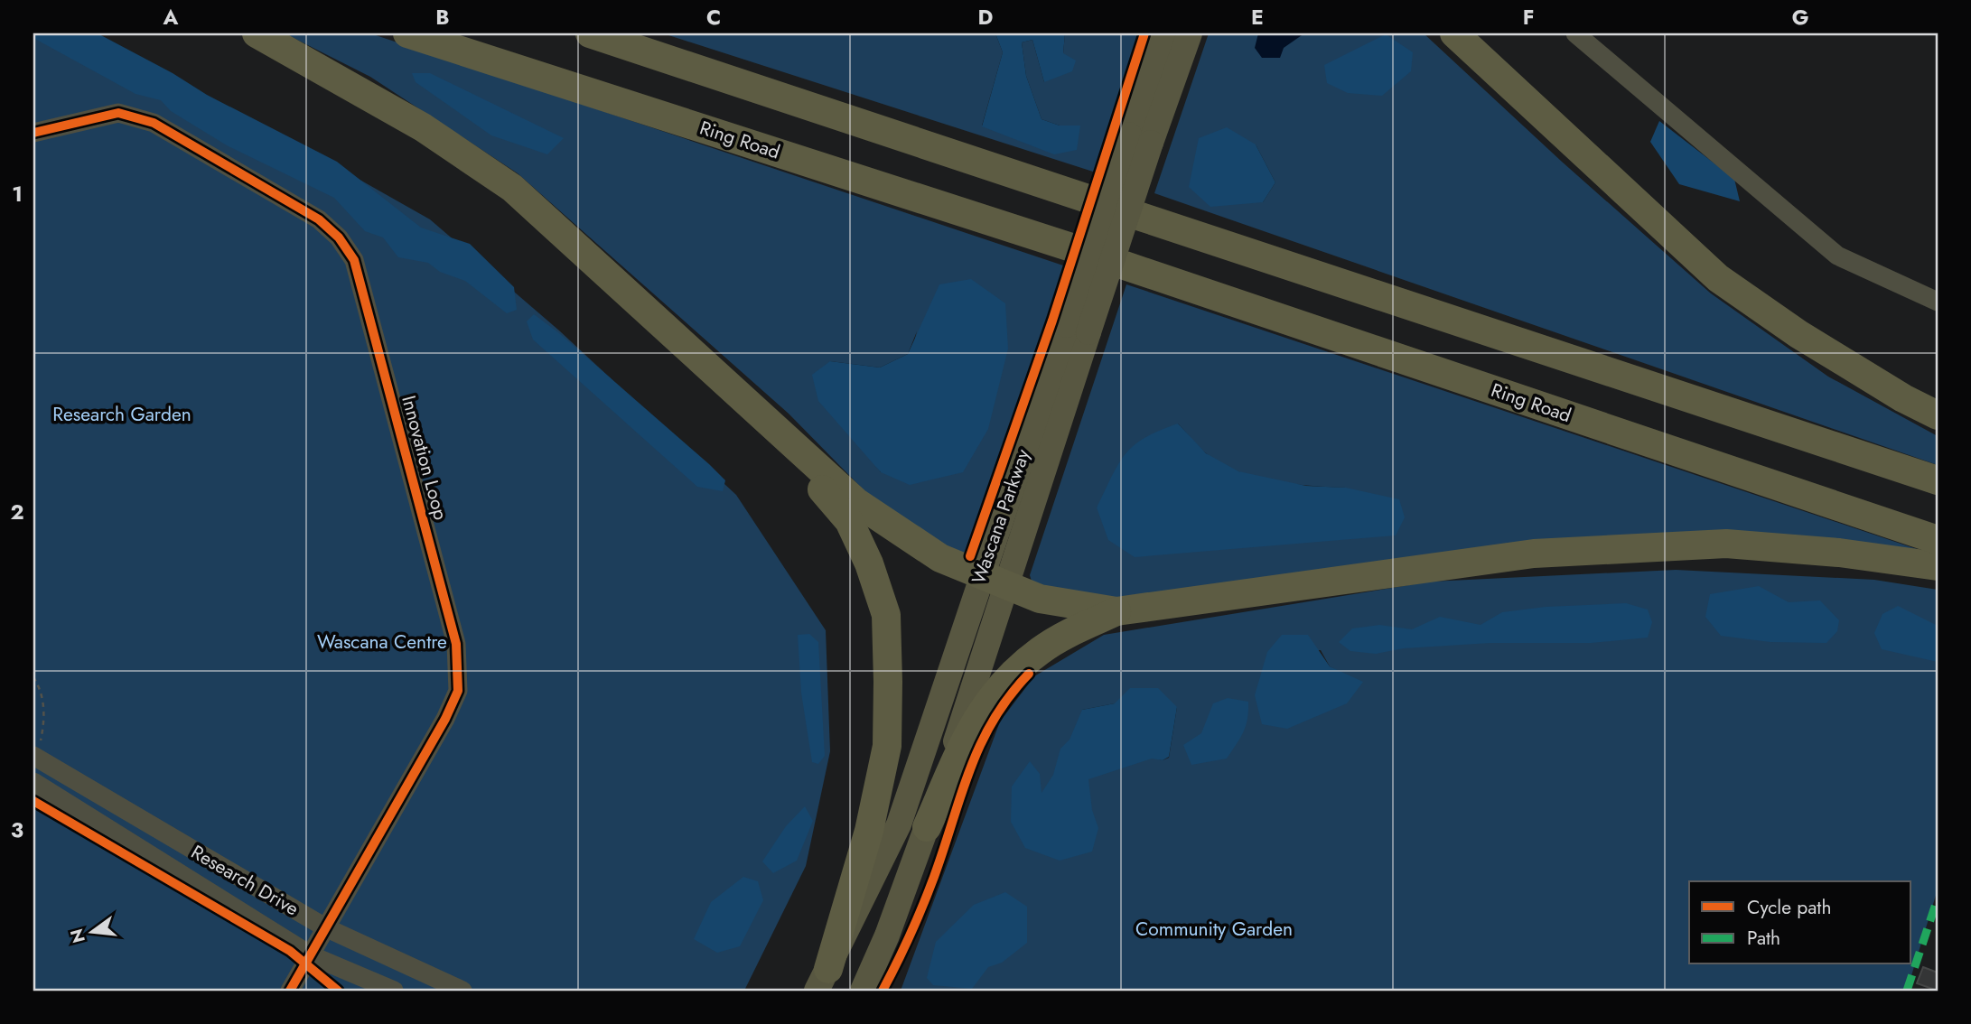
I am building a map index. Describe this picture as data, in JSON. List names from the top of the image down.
{
  "streets": {
    "highway": ["Ring Road"],
    "main road": ["Wascana Parkway"],
    "street": ["Innovation Loop", "Research Drive"]
  },
  "crossings": [
    ["Innovation Loop", "Research Drive"]
  ],
  "parks": ["Research Garden", "Wascana Centre", "Community Garden"],
  "legend": ["Cycle path", "Path"],
  "north": "left",
  "grid": {
    "columns": [
      "A",
      "B",
      "C",
      "D",
      "E",
      "F",
      "G"
    ],
    "rows": ["1", "2", "3"]
  }
}
